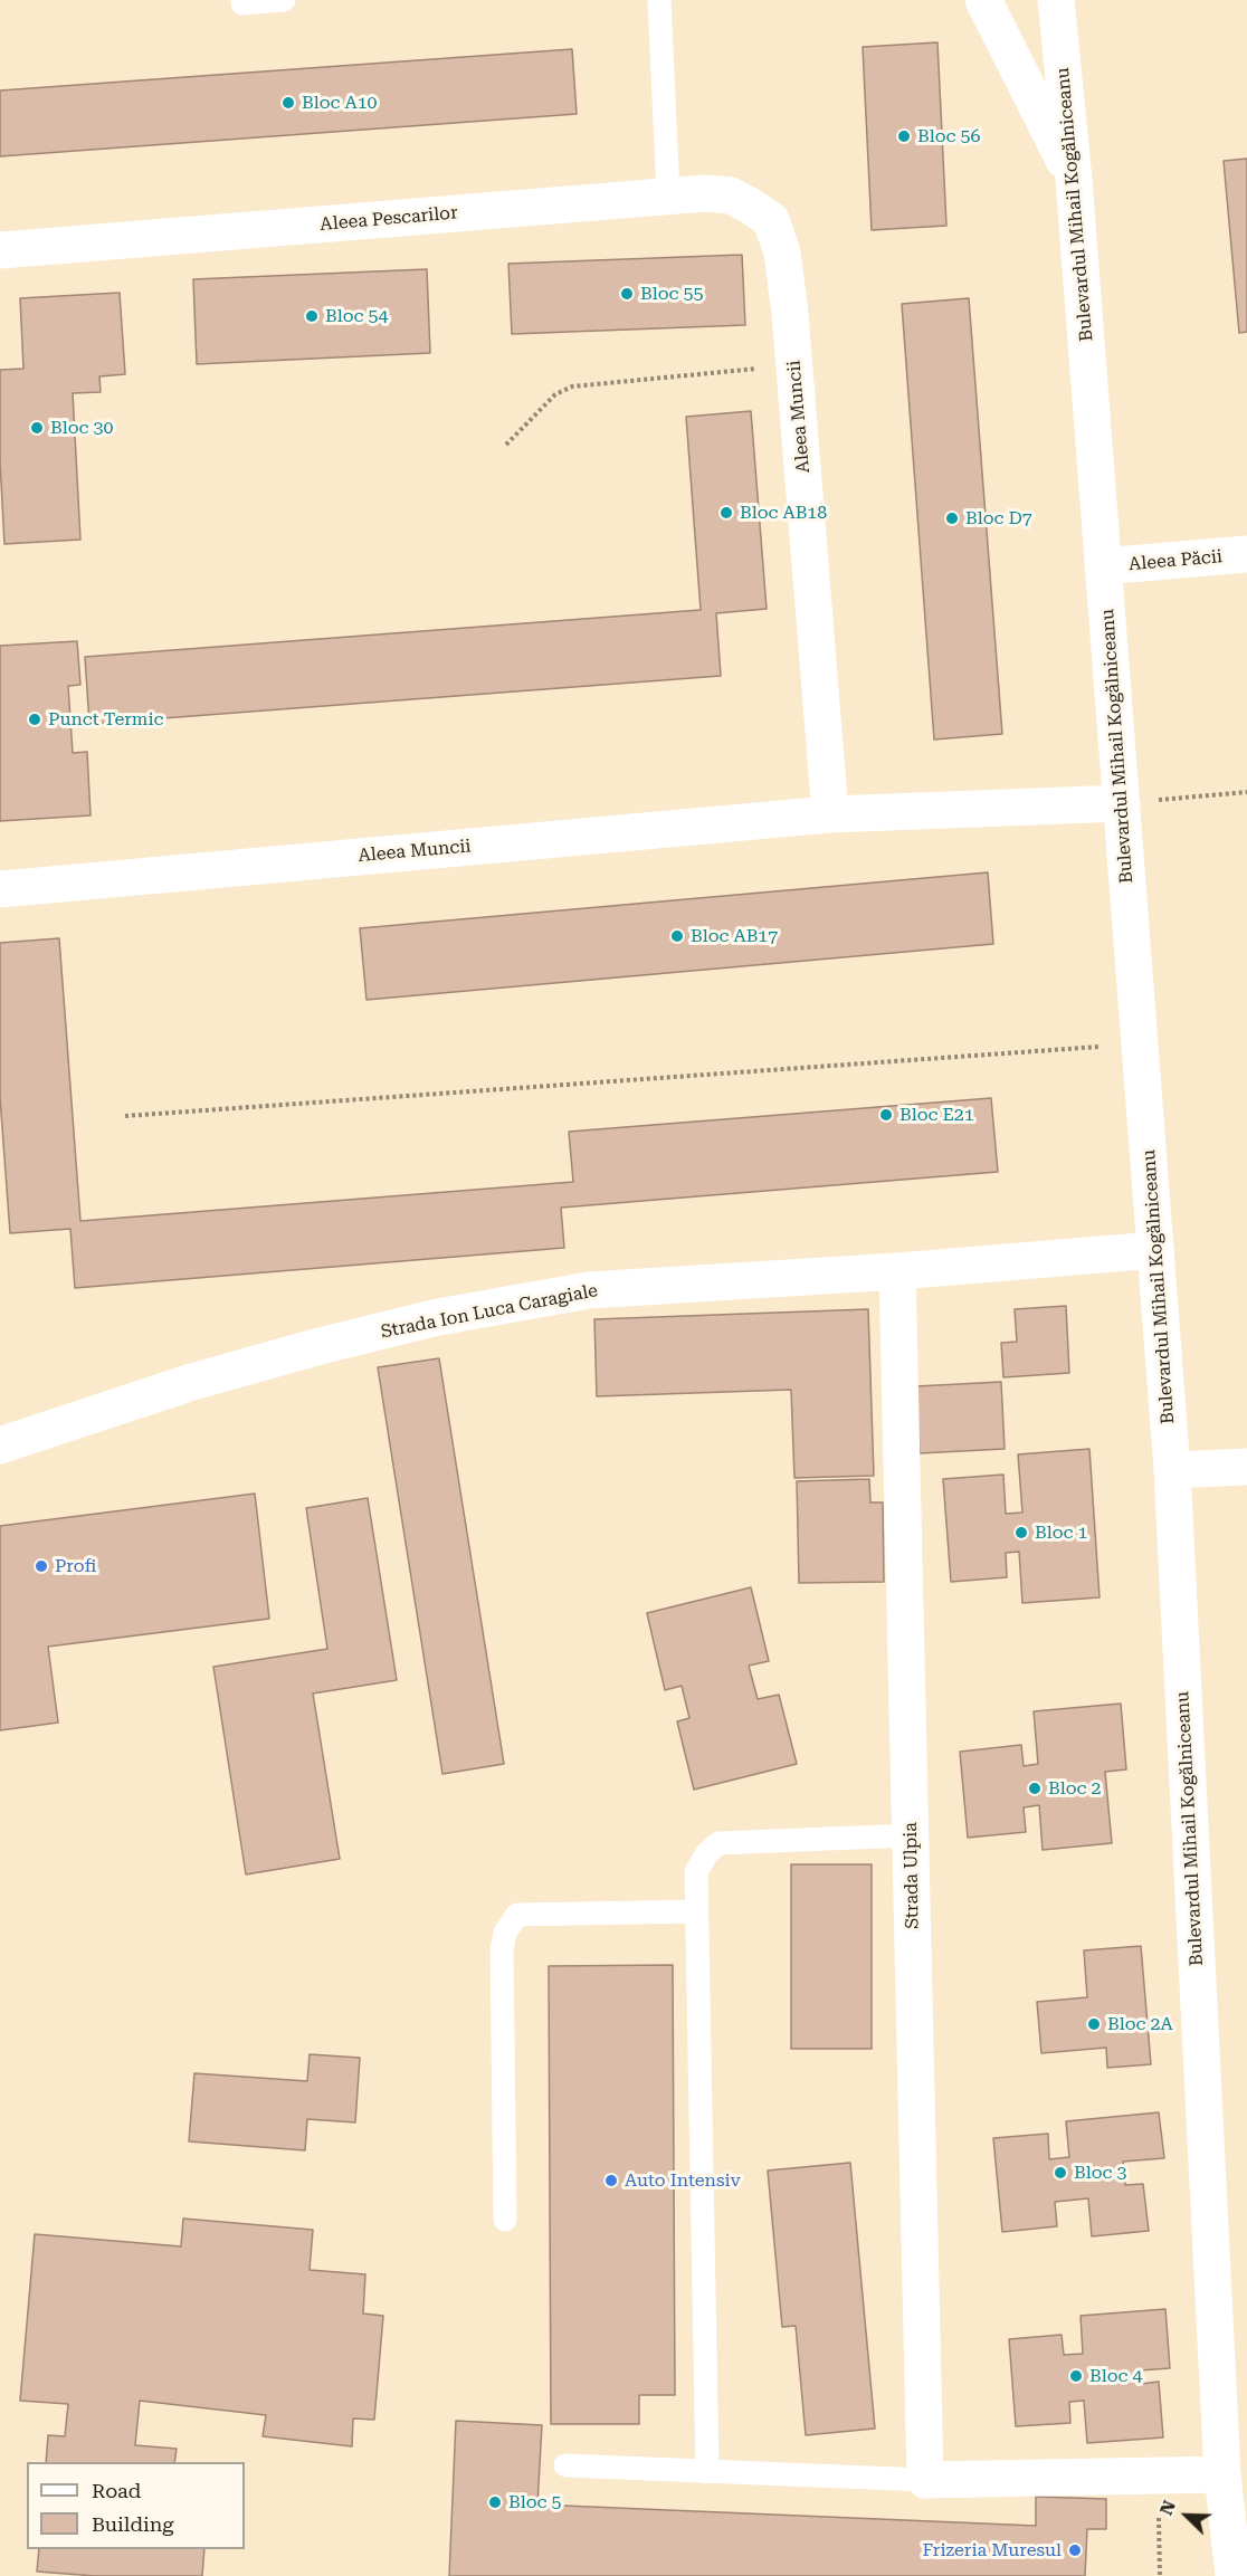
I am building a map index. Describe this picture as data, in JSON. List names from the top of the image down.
{
  "streets": {
    "street": [
      "Bulevardul Mihail Kogălniceanu",
      "Aleea Pescarilor",
      "Aleea Muncii",
      "Aleea Păcii",
      "Strada Ion Luca Caragiale",
      "Strada Ulpia"
    ]
  },
  "crossings": [
    ["Bulevardul Mihail Kogălniceanu", "Aleea Muncii"],
    ["Bulevardul Mihail Kogălniceanu", "Aleea Păcii"],
    ["Bulevardul Mihail Kogălniceanu", "Strada Ion Luca Caragiale"],
    ["Aleea Pescarilor", "Aleea Muncii"],
    ["Strada Ion Luca Caragiale", "Strada Ulpia"]
  ],
  "places": [
    "Bloc A10",
    "Bloc 56",
    "Bloc 55",
    "Bloc 54",
    "Bloc 30",
    "Bloc AB18",
    "Bloc D7",
    "Punct Termic",
    "Bloc AB17",
    "Bloc E21",
    "Bloc 1",
    "Profi",
    "Bloc 2",
    "Bloc 2A",
    "Bloc 3",
    "Auto Intensiv",
    "Bloc 4",
    "Bloc 5",
    "Frizeria Muresul"
  ],
  "legend": ["Road", "Building"],
  "north": "top left"
}
